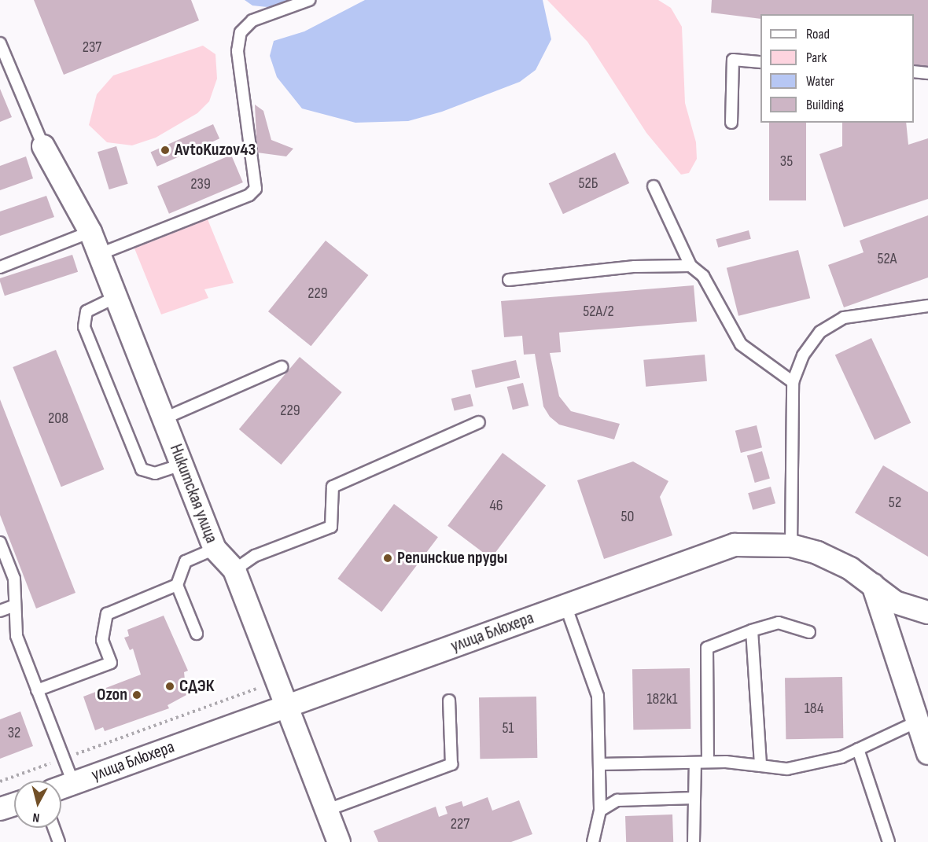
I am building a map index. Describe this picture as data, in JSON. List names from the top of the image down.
{
  "streets": {
    "street": ["Никитская улица", "улица Блюхера"]
  },
  "crossings": [
    ["Никитская улица", "улица Блюхера"]
  ],
  "places": [
    "AvtoKuzov43",
    "Репинские пруды",
    "СДЭК",
    "Ozon"
  ],
  "house_numbers": [
    "237",
    "35",
    "52Б",
    "239",
    "52А",
    "229",
    "52А/2",
    "229",
    "208",
    "52",
    "46",
    "50",
    "182к1",
    "184",
    "51",
    "32",
    "227"
  ],
  "legend": [
    "Road",
    "Park",
    "Water",
    "Building"
  ],
  "north": "bottom"
}
